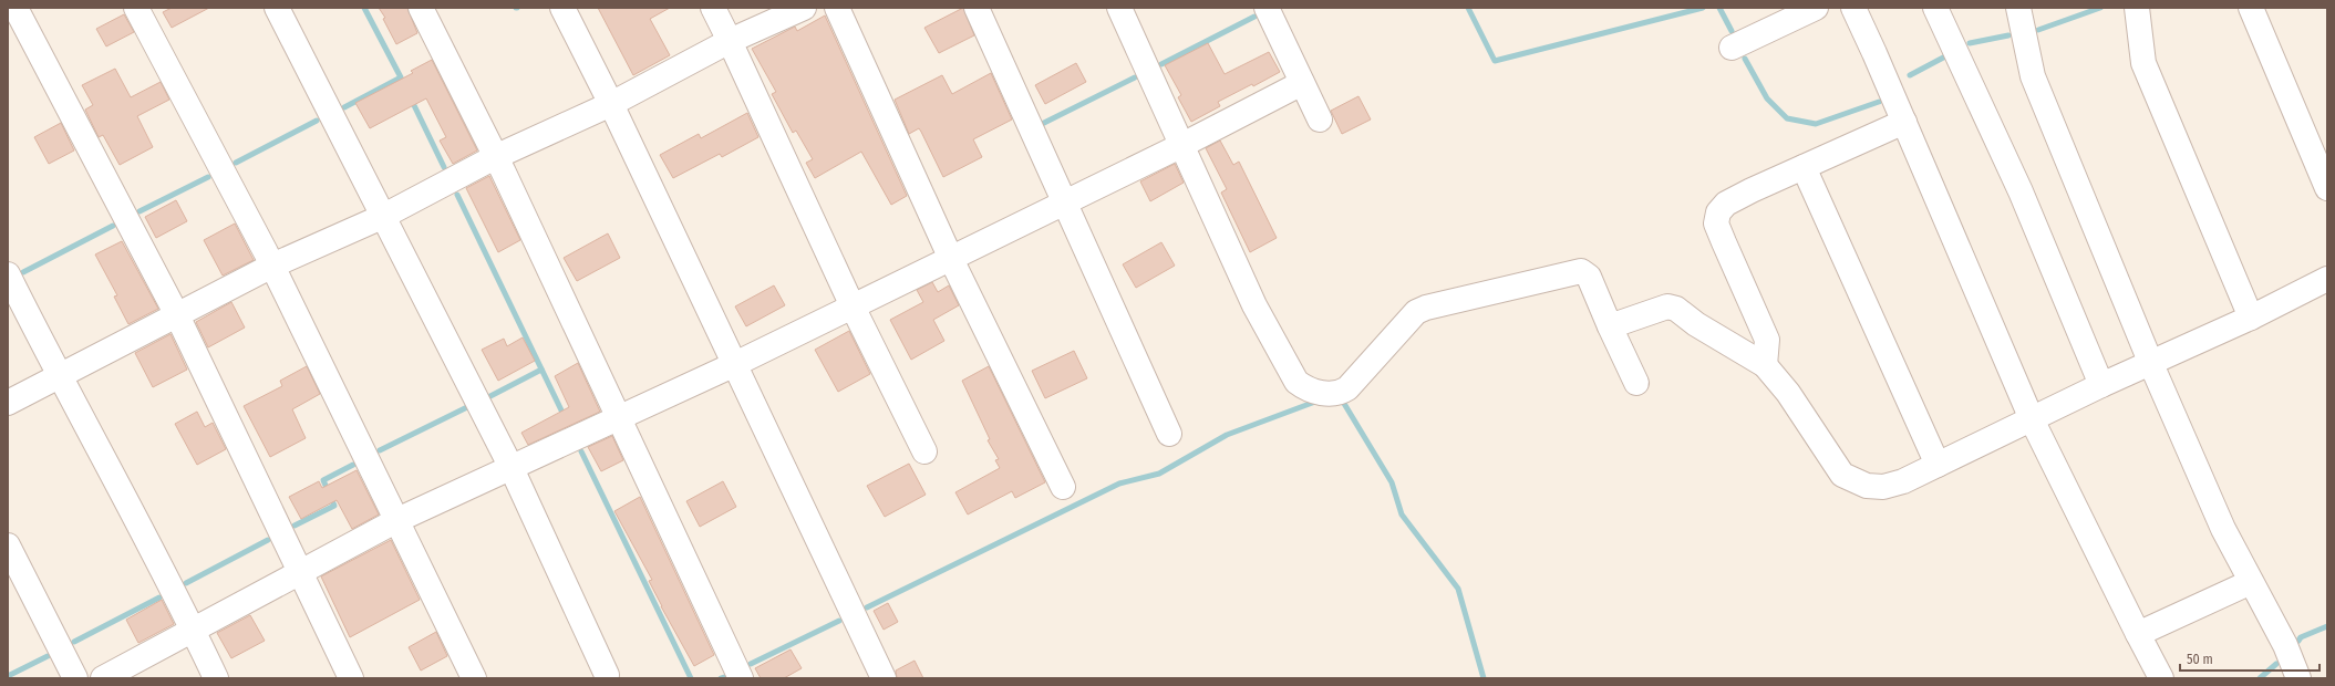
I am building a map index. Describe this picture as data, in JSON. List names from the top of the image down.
{
  "scale_bar": "50 m"
}
